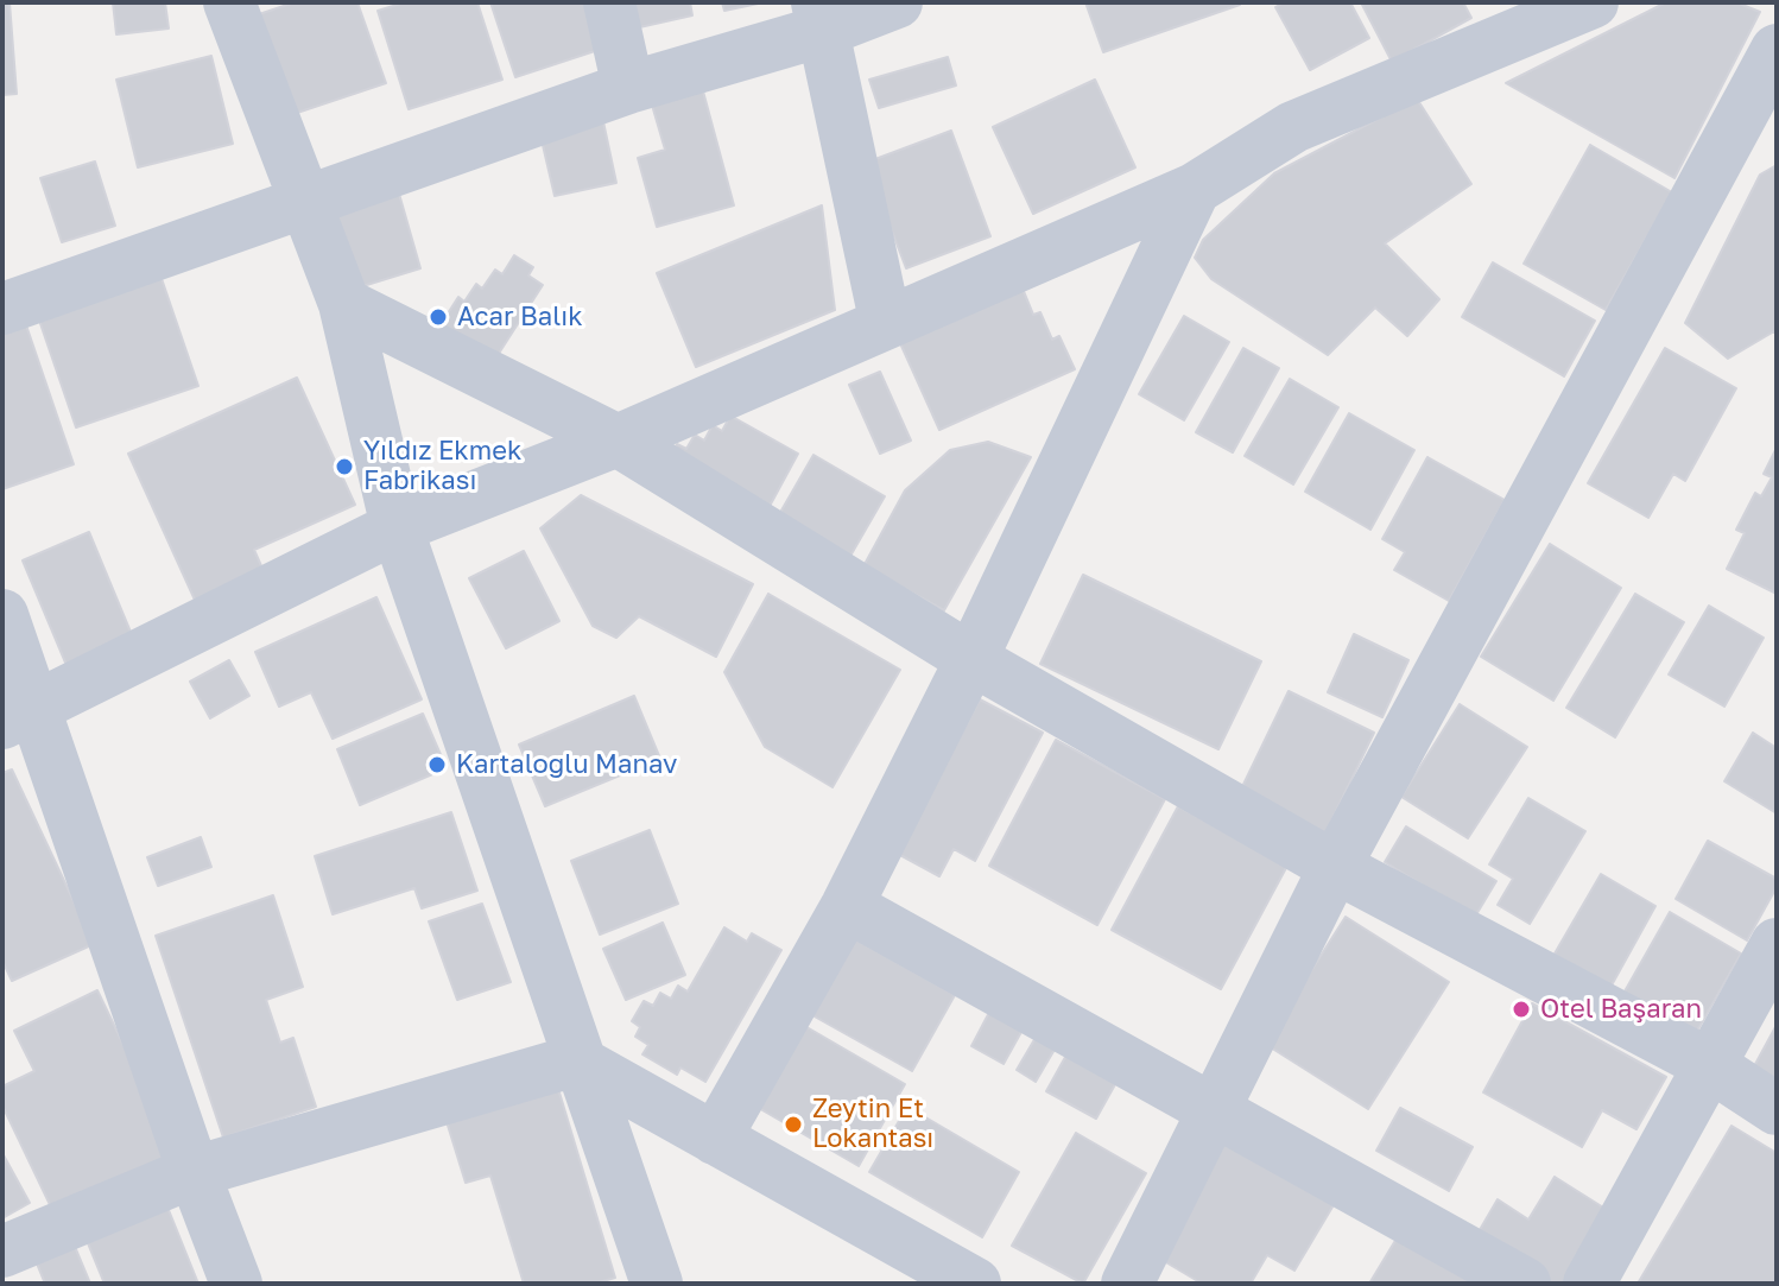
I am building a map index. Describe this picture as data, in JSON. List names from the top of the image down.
{
  "places": [
    "Acar Balık",
    "Yıldız Ekmek Fabrikası",
    "Kartaloğlu Manav",
    "Otel Başaran",
    "Zeytin Et Lokantası"
  ]
}
